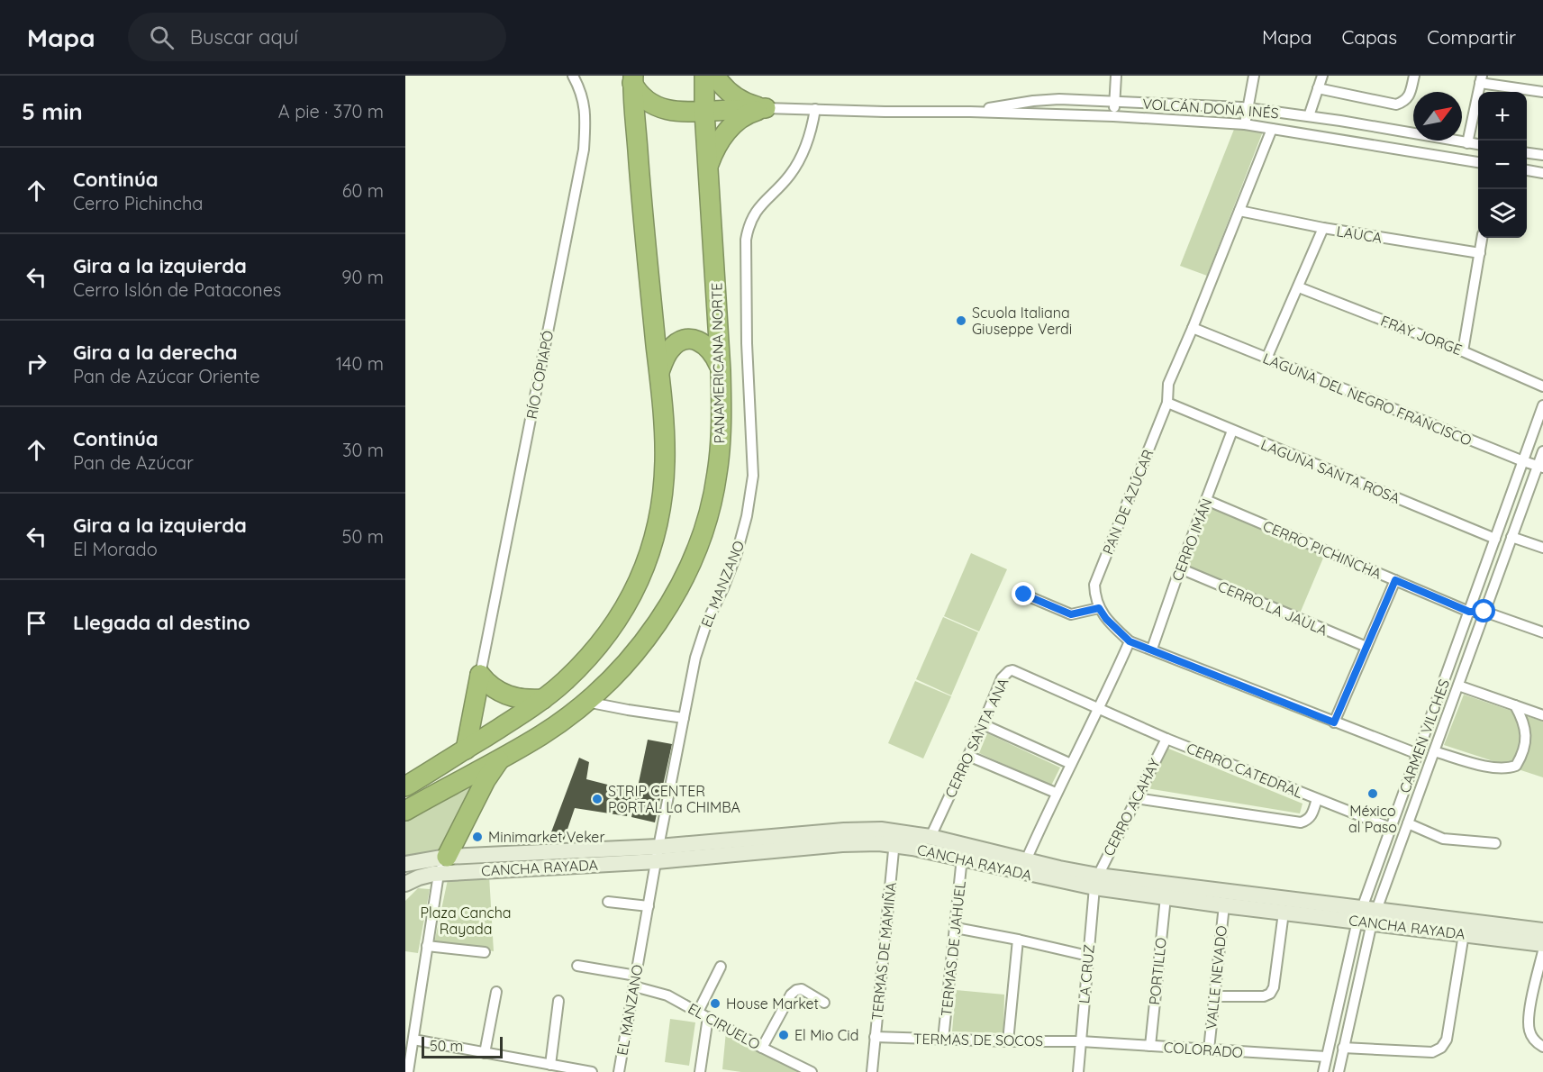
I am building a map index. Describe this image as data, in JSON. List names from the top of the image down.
{
  "streets": {
    "highway": ["PANAMERICANA NORTE"],
    "street": [
      "VOLCÁN DOÑA INÉS",
      "LAUCA",
      "FRAY JORGE",
      "RÍO COPIAPÓ",
      "LAGUNA DEL NEGRO FRANCISCO",
      "LAGUNA SANTA ROSA",
      "PAN DE AZÚCAR",
      "CERRO IMÁN",
      "CERRO PICHINCHA",
      "EL MANZANO",
      "CERRO LA JAULA",
      "CARMEN VILCHES",
      "CERRO SANTA ANA",
      "CERRO CATEDRAL",
      "CERRO ACAHAY",
      "CANCHA RAYADA",
      "TERMAS DE JAHUEL",
      "TERMAS DE MAMIÑA",
      "PORTILLO",
      "LA CRUZ",
      "VALLE NEVADO",
      "EL CIRUELO",
      "TERMAS DE SOCOS",
      "COLORADO"
    ]
  },
  "crossings": [
    ["VOLCÁN DOÑA INÉS", "PAN DE AZÚCAR"],
    ["VOLCÁN DOÑA INÉS", "EL MANZANO"],
    ["LAUCA", "PAN DE AZÚCAR"],
    ["LAGUNA DEL NEGRO FRANCISCO", "PAN DE AZÚCAR"],
    ["LAGUNA DEL NEGRO FRANCISCO", "CARMEN VILCHES"],
    ["LAGUNA SANTA ROSA", "PAN DE AZÚCAR"],
    ["LAGUNA SANTA ROSA", "CERRO IMÁN"],
    ["LAGUNA SANTA ROSA", "CARMEN VILCHES"],
    ["CERRO IMÁN", "CERRO PICHINCHA"],
    ["CERRO IMÁN", "CERRO LA JAULA"],
    ["CERRO PICHINCHA", "CARMEN VILCHES"],
    ["EL MANZANO", "CANCHA RAYADA"],
    ["EL MANZANO", "EL CIRUELO"],
    ["CARMEN VILCHES", "CERRO CATEDRAL"],
    ["CARMEN VILCHES", "CANCHA RAYADA"],
    ["CARMEN VILCHES", "COLORADO"],
    ["CERRO SANTA ANA", "CERRO CATEDRAL"],
    ["CERRO SANTA ANA", "CANCHA RAYADA"],
    ["CERRO CATEDRAL", "CERRO ACAHAY"],
    ["CERRO ACAHAY", "CANCHA RAYADA"],
    ["CERRO ACAHAY", "LA CRUZ"],
    ["CANCHA RAYADA", "TERMAS DE JAHUEL"],
    ["CANCHA RAYADA", "TERMAS DE MAMIÑA"],
    ["CANCHA RAYADA", "PORTILLO"],
    ["CANCHA RAYADA", "LA CRUZ"],
    ["CANCHA RAYADA", "VALLE NEVADO"],
    ["TERMAS DE JAHUEL", "TERMAS DE SOCOS"],
    ["TERMAS DE MAMIÑA", "TERMAS DE SOCOS"],
    ["PORTILLO", "COLORADO"],
    ["LA CRUZ", "TERMAS DE SOCOS"],
    ["LA CRUZ", "COLORADO"],
    ["VALLE NEVADO", "COLORADO"],
    ["TERMAS DE SOCOS", "COLORADO"]
  ],
  "parks": ["Plaza Cancha Rayada"],
  "places": [
    "Scuola Italiana Giuseppe Verdi",
    "México al Paso",
    "STRIP CENTER PORTAL La CHIMBA",
    "Minimarket Veker",
    "House Market",
    "El Mio Cid"
  ],
  "scale_bar": "50 m",
  "north": "top right",
  "page": {
    "header": "Mapa",
    "search": "Buscar aquí",
    "nav": ["Mapa", "Capas", "Compartir"],
    "heading": ["5 min", "A pie · 370 m"],
    "map_buttons": ["+", "−"],
    "list": [
      ["Continúa", "Cerro Pichincha", "60 m"],
      ["Gira a la izquierda", "Cerro Islón de Patacones", "90 m"],
      ["Gira a la derecha", "Pan de Azúcar Oriente", "140 m"],
      ["Continúa", "Pan de Azúcar", "30 m"],
      ["Gira a la izquierda", "El Morado", "50 m"],
      "Llegada al destino"
    ],
    "scale": "50 m"
  }
}
